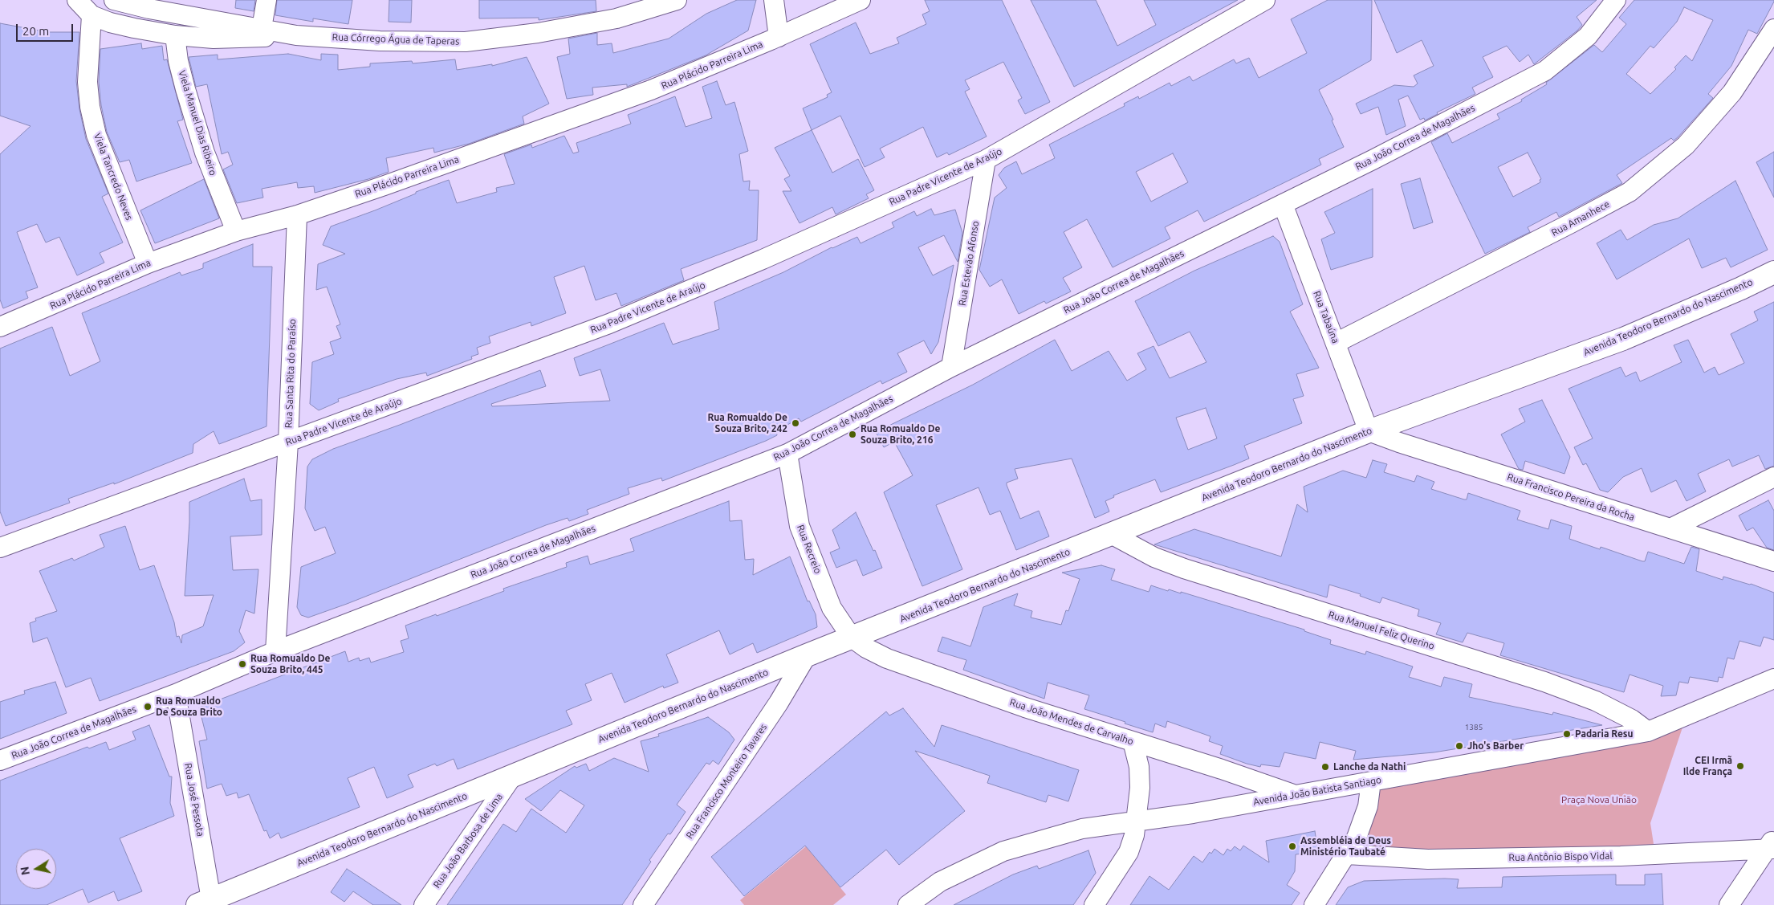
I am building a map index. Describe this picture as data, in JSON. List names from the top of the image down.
{
  "streets": {
    "street": [
      "Rua Córrego Água de Taperas",
      "Rua Plácido Parreira Lima",
      "Viela Manuel Dias Ribeiro",
      "Rua João Correa de Magalhães",
      "Viela Tancredo Neves",
      "Rua Padre Vicente de Araújo",
      "Rua Amanhece",
      "Rua Estevão Afonso",
      "Rua Tabaúna",
      "Avenida Teodoro Bernardo do Nascimento",
      "Rua Santa Rita do Paraíso",
      "Rua Francisco Pereira da Rocha",
      "Rua Recreio",
      "Rua Manuel Feliz Querino",
      "Rua João Mendes de Carvalho",
      "Rua Francisco Monteiro Tavares",
      "Avenida João Batista Santiago",
      "Rua José Pessota",
      "Rua João Barbosa de Lima",
      "Rua Antônio Bispo Vidal"
    ]
  },
  "crossings": [
    ["Rua Plácido Parreira Lima", "Viela Manuel Dias Ribeiro"],
    ["Rua Plácido Parreira Lima", "Viela Tancredo Neves"],
    ["Rua Plácido Parreira Lima", "Rua Santa Rita do Paraíso"],
    ["Rua João Correa de Magalhães", "Rua Estevão Afonso"],
    ["Rua João Correa de Magalhães", "Rua Tabaúna"],
    ["Rua João Correa de Magalhães", "Rua Santa Rita do Paraíso"],
    ["Rua João Correa de Magalhães", "Rua Recreio"],
    ["Rua João Correa de Magalhães", "Rua José Pessota"],
    ["Rua Padre Vicente de Araújo", "Rua Estevão Afonso"],
    ["Rua Padre Vicente de Araújo", "Rua Santa Rita do Paraíso"],
    ["Rua Amanhece", "Rua Tabaúna"],
    ["Rua Tabaúna", "Avenida Teodoro Bernardo do Nascimento"],
    ["Rua Tabaúna", "Rua Francisco Pereira da Rocha"],
    ["Avenida Teodoro Bernardo do Nascimento", "Rua Francisco Pereira da Rocha"],
    ["Avenida Teodoro Bernardo do Nascimento", "Rua Recreio"],
    ["Avenida Teodoro Bernardo do Nascimento", "Rua Manuel Feliz Querino"],
    ["Avenida Teodoro Bernardo do Nascimento", "Rua João Mendes de Carvalho"],
    ["Avenida Teodoro Bernardo do Nascimento", "Rua Francisco Monteiro Tavares"],
    ["Avenida Teodoro Bernardo do Nascimento", "Rua José Pessota"],
    ["Avenida Teodoro Bernardo do Nascimento", "Rua João Barbosa de Lima"],
    ["Rua Recreio", "Rua João Mendes de Carvalho"],
    ["Rua Manuel Feliz Querino", "Avenida João Batista Santiago"],
    ["Rua João Mendes de Carvalho", "Avenida João Batista Santiago"]
  ],
  "parks": ["Praça Nova União"],
  "places": [
    "Rua Romualdo De Souza Brito, 242",
    "Rua Romualdo De Souza Brito, 216",
    "Rua Romualdo De Souza Brito, 445",
    "Rua Romualdo De Souza Brito",
    "Padaria Resu",
    "Jho's Barber",
    "CEI Irmã Ilde França",
    "Lanche da Nathi",
    "Assembléia de Deus Ministério Taubaté"
  ],
  "house_numbers": ["1385"],
  "scale_bar": "20 m",
  "north": "left"
}
